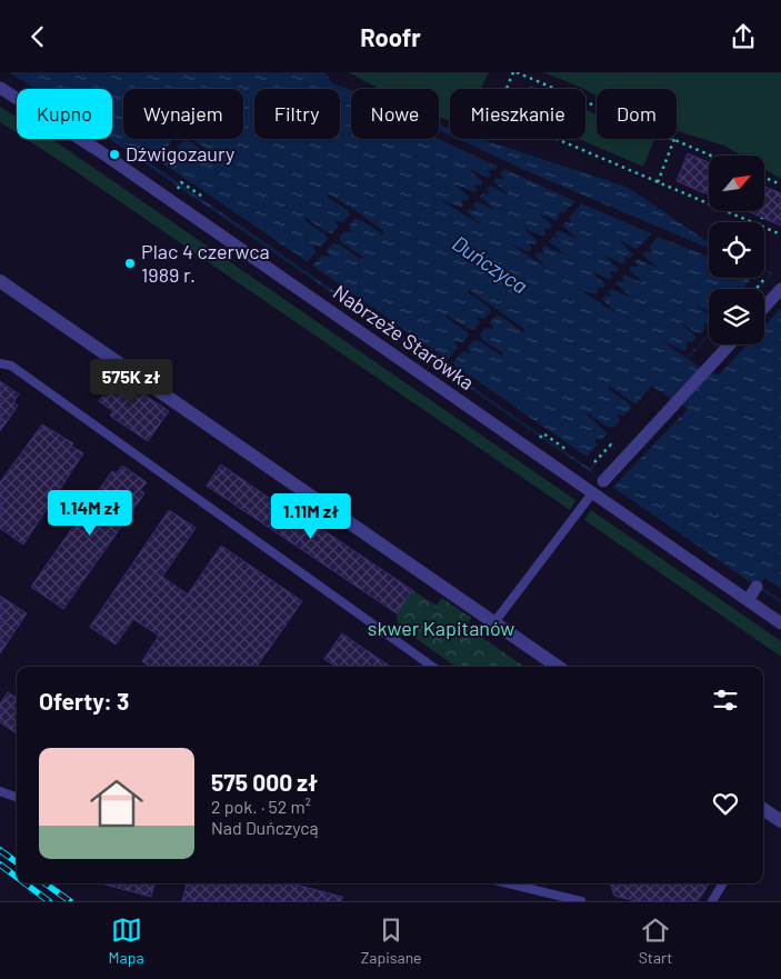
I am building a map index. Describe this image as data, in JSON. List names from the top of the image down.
{
  "streets": {
    "street": ["Nabrzeże Starówka"]
  },
  "water": ["Duńczyca"],
  "parks": ["skwer Kapitanów"],
  "places": ["Dźwigozaury", "Plac 4 czerwca 1989 r."],
  "north": "top right",
  "page": {
    "header": "Roofr",
    "chip": [
      "Kupno",
      "Wynajem",
      "Filtry",
      "Nowe",
      "Mieszkanie",
      "Dom"
    ],
    "price": ["575K zł", "1.14M zł", "1.11M zł"],
    "heading": "Oferty: 3",
    "list": [
      {
        "name": "575 000 zł",
        "note": "2 pok. · 52 m² · Nad Duńczycą"
      }
    ],
    "tabs": ["Mapa", "Zapisane", "Start"]
  }
}
